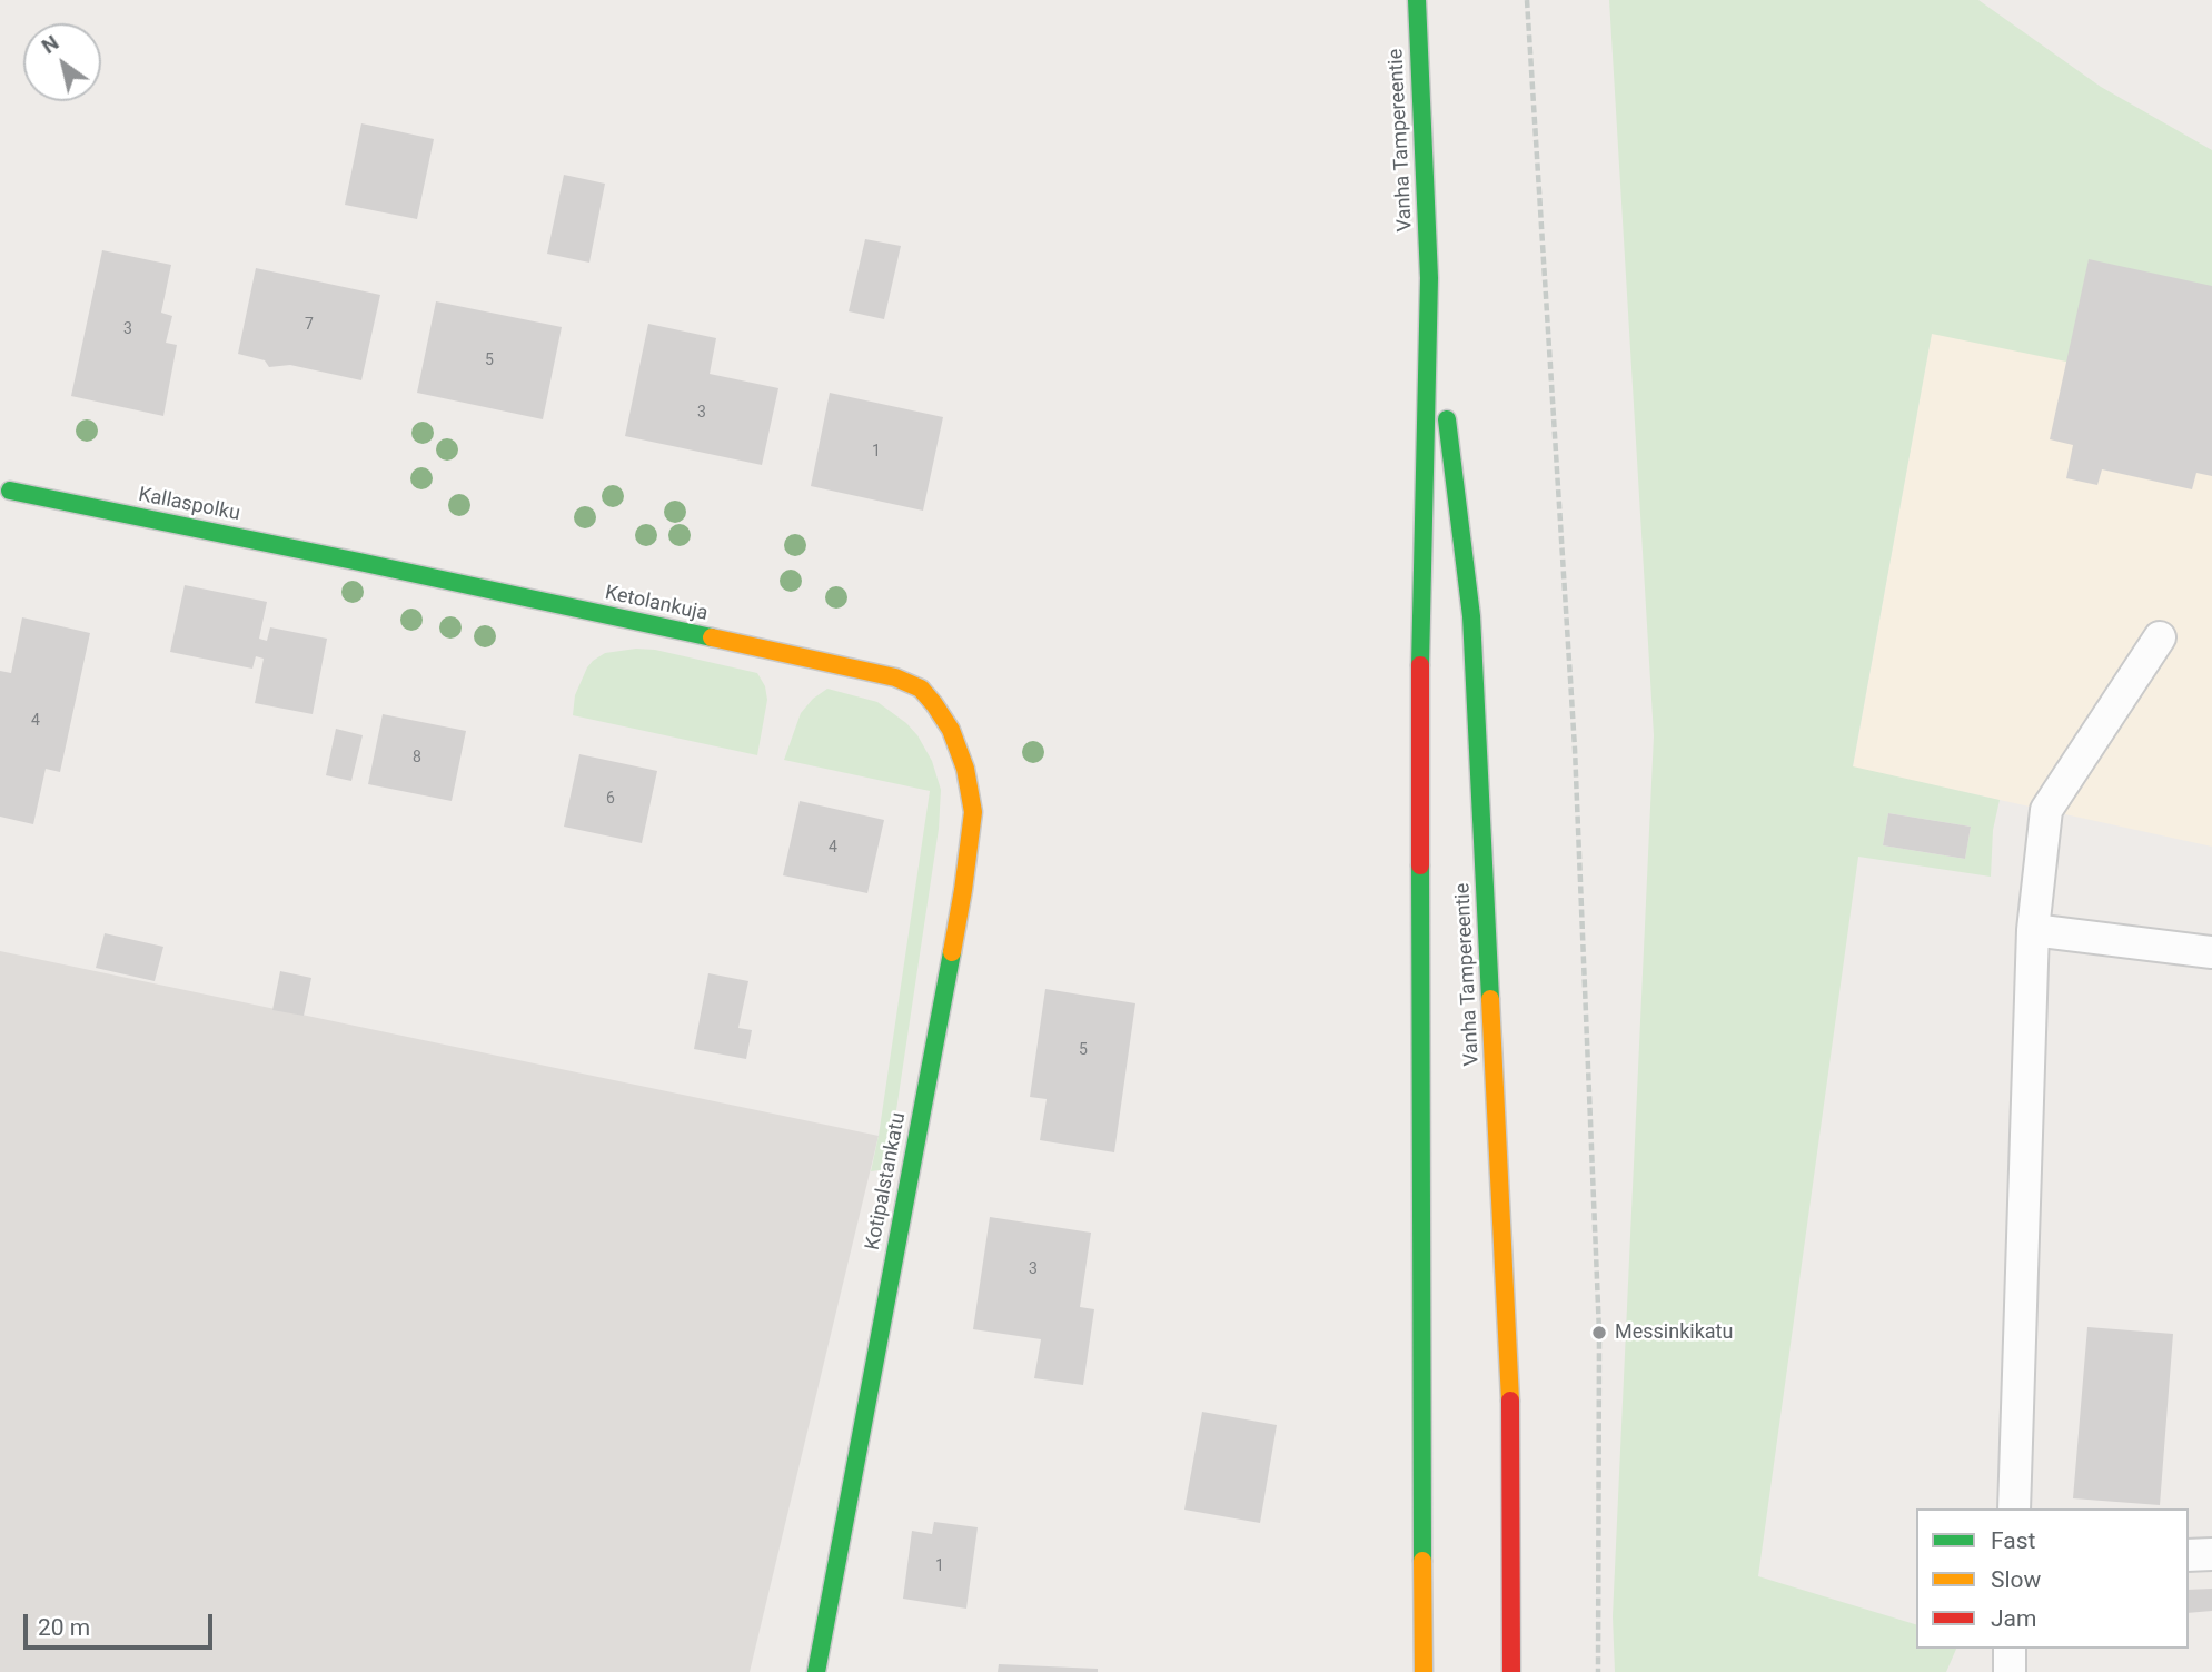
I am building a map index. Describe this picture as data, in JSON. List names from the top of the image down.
{
  "streets": {
    "main road": [
      "Vanha Tampereentie",
      "Kallaspolku",
      "Ketolankuja",
      "Kotipalstankatu"
    ]
  },
  "crossings": [
    ["Kallaspolku", "Ketolankuja"],
    ["Ketolankuja", "Kotipalstankatu"]
  ],
  "places": ["Messinkikatu"],
  "house_numbers": [
    "7",
    "3",
    "5",
    "3",
    "1",
    "4",
    "8",
    "6",
    "4",
    "5",
    "3",
    "1"
  ],
  "legend": ["Fast", "Slow", "Jam"],
  "scale_bar": "20 m",
  "north": "top left"
}
